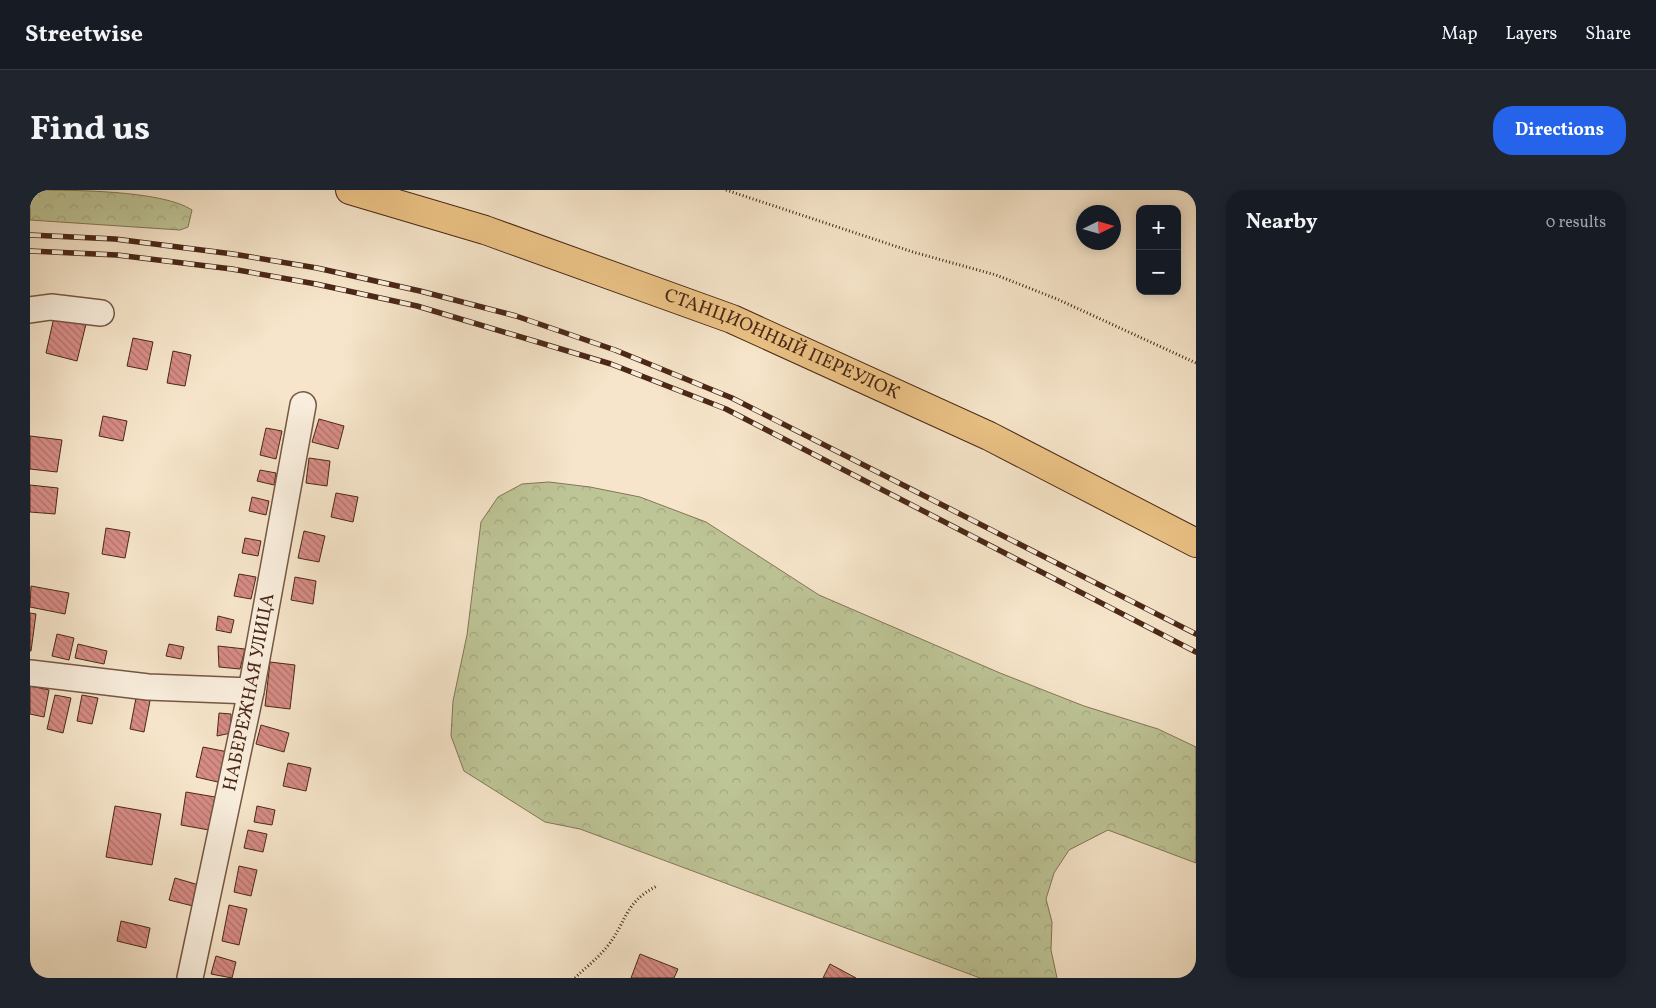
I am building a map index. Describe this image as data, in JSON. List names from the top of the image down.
{
  "streets": {
    "main road": ["СТАНЦИОННЫЙ ПЕРЕУЛОК"],
    "street": ["НАБЕРЕЖНАЯ УЛИЦА"]
  },
  "north": "right",
  "page": {
    "header": "Streetwise",
    "nav": ["Map", "Layers", "Share"],
    "title": "Find us",
    "buttons": "Directions",
    "heading": ["Nearby", "0 results"],
    "map_buttons": ["+", "−"]
  }
}
